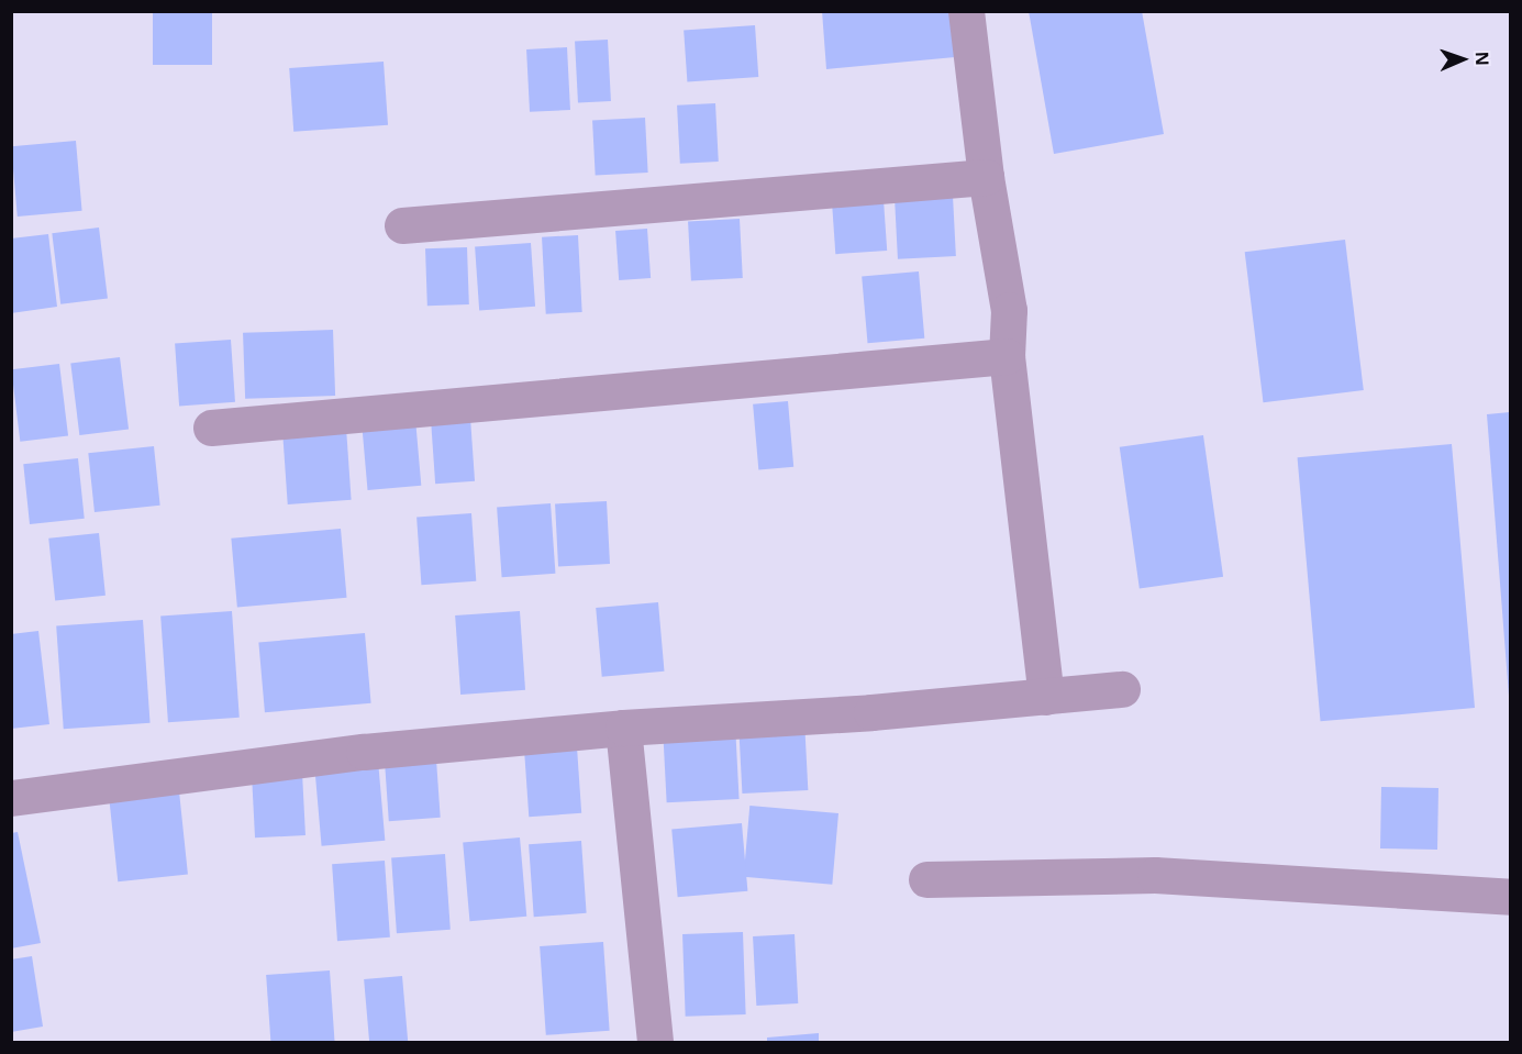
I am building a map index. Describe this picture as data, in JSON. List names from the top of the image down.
{
  "north": "right"
}
